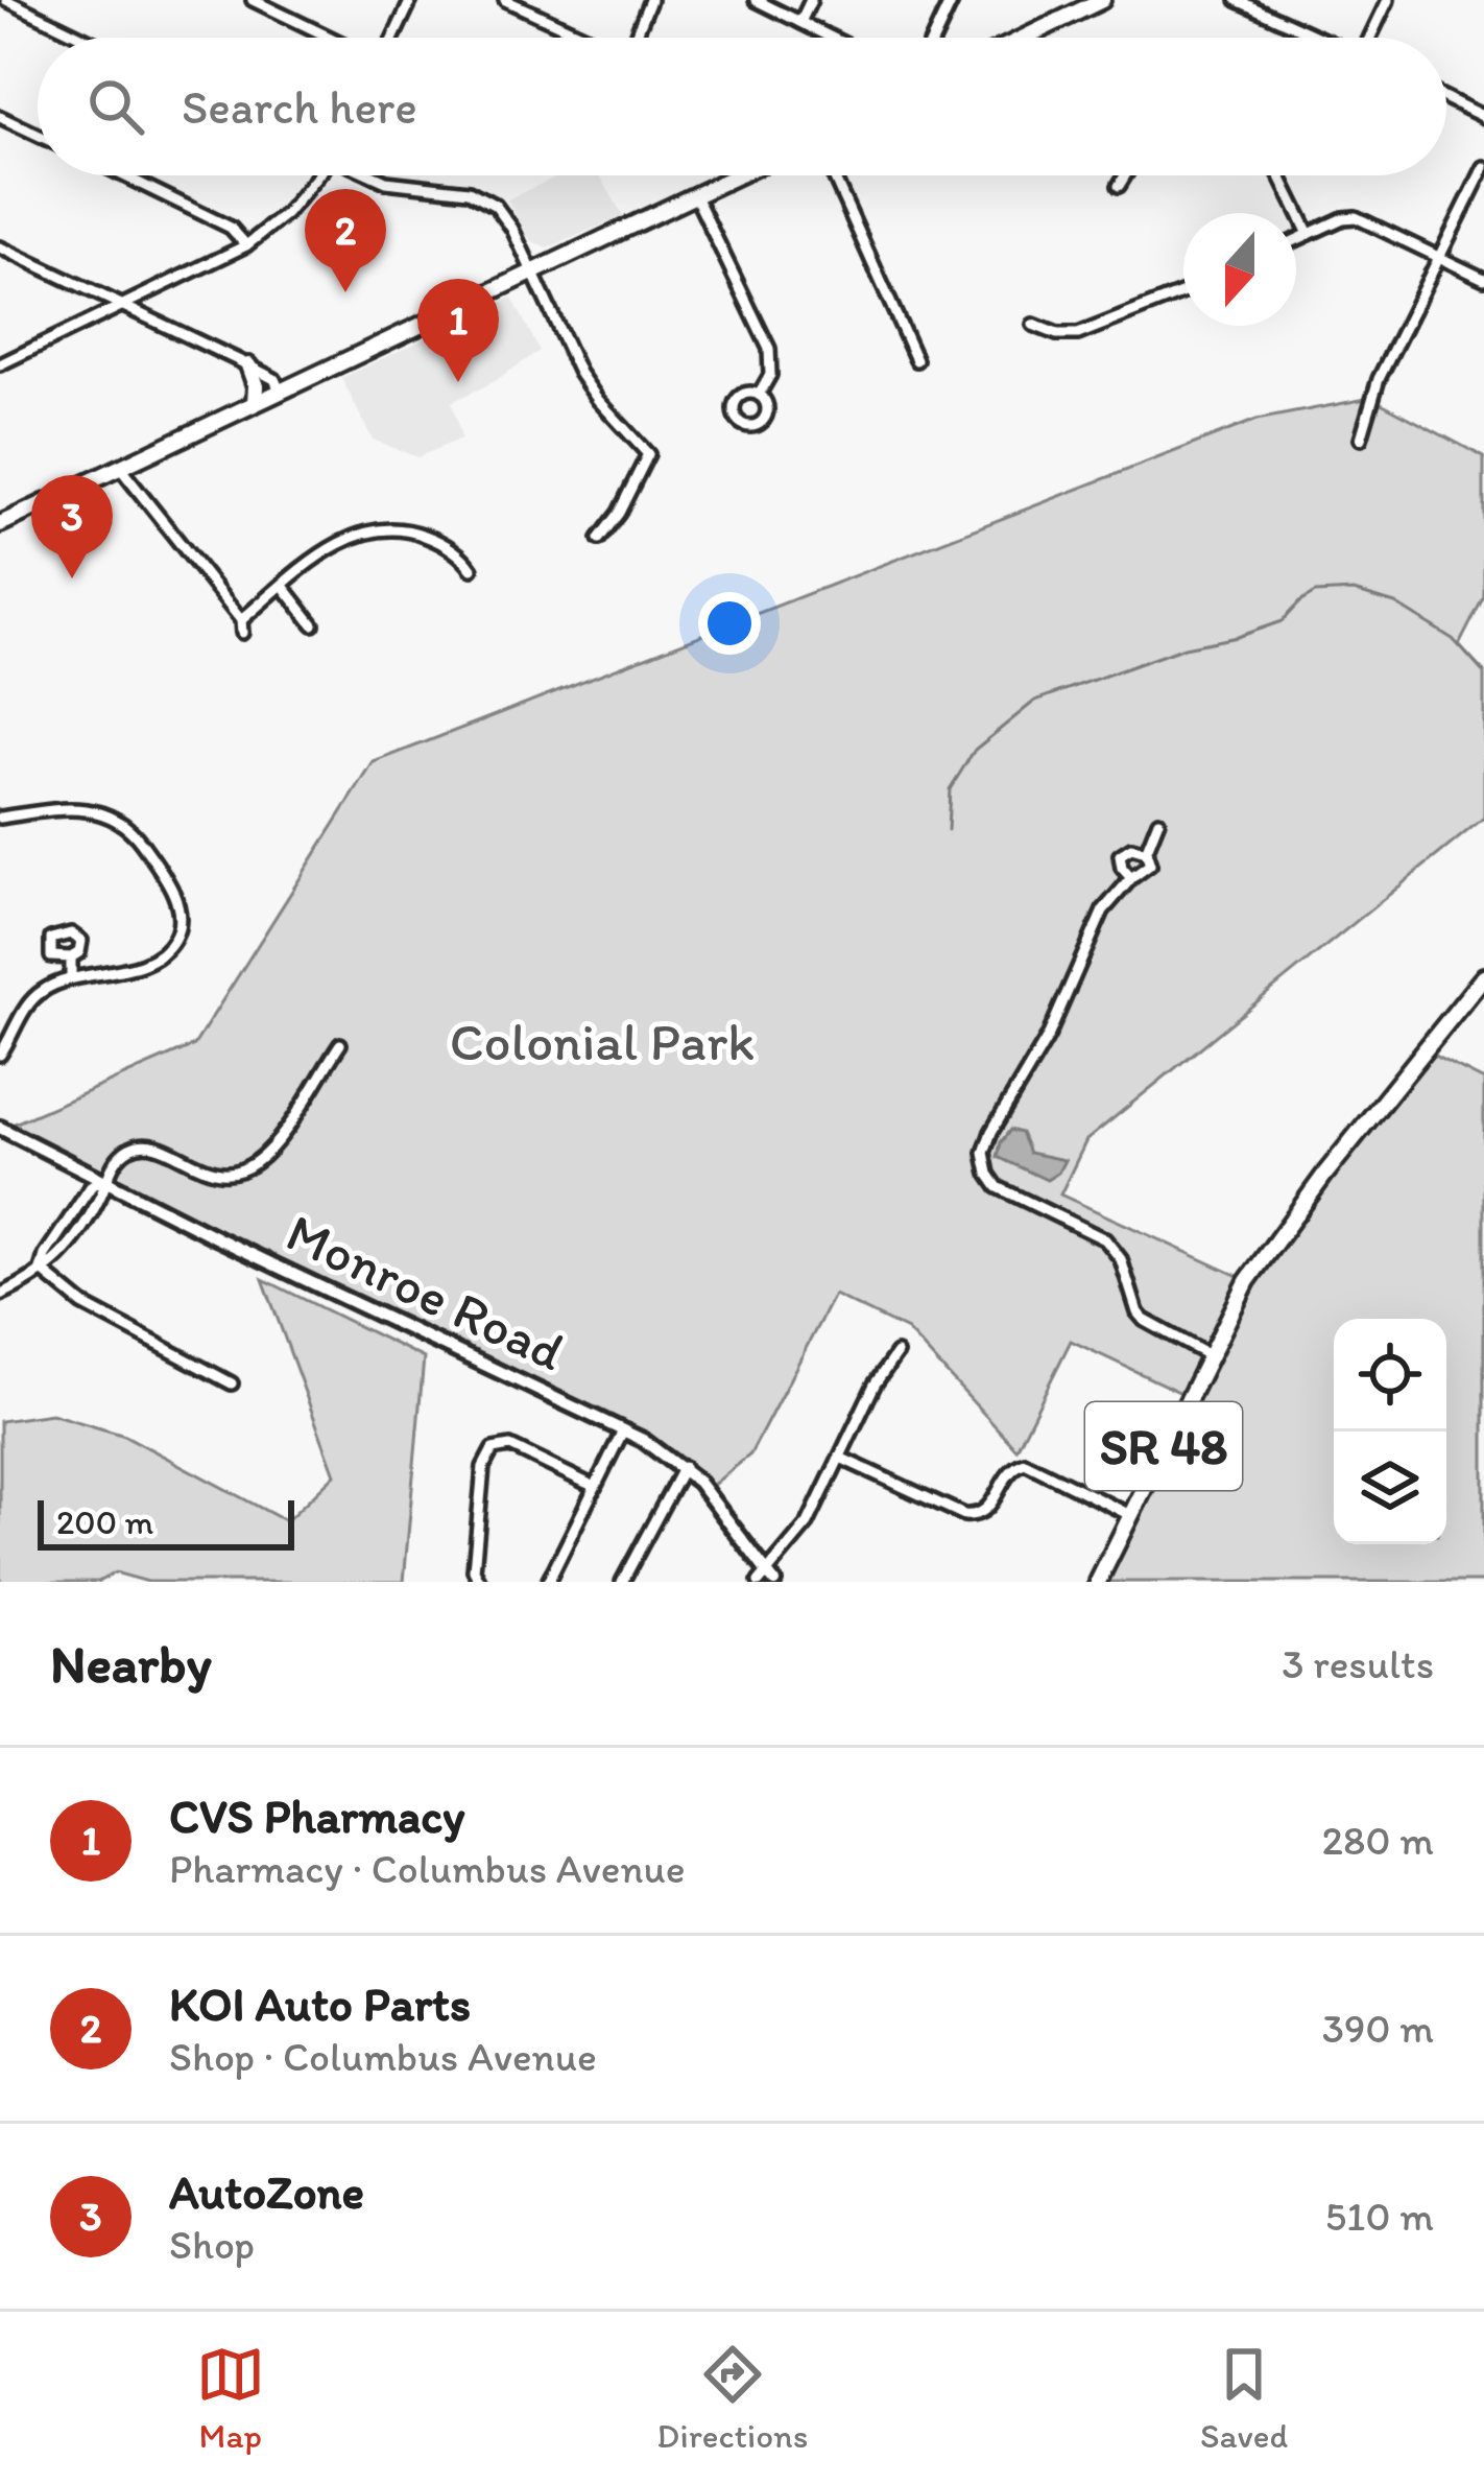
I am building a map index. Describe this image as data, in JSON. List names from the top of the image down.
{
  "streets": {
    "main road": ["SR 48"],
    "street": ["Monroe Road"]
  },
  "parks": ["Colonial Park"],
  "scale_bar": "200 m",
  "north": "bottom",
  "page": {
    "search": "Search here",
    "pins": ["2", "1", "3"],
    "scale": "200 m",
    "heading": ["Nearby", "3 results"],
    "list": [
      {
        "mark": "1",
        "name": "CVS Pharmacy",
        "note": "Pharmacy · Columbus Avenue",
        "value": "280 m"
      },
      {
        "mark": "2",
        "name": "KOI Auto Parts",
        "note": "Shop · Columbus Avenue",
        "value": "390 m"
      },
      {
        "mark": "3",
        "name": "AutoZone",
        "note": "Shop",
        "value": "510 m"
      }
    ],
    "nav": ["Map", "Directions", "Saved"]
  }
}
